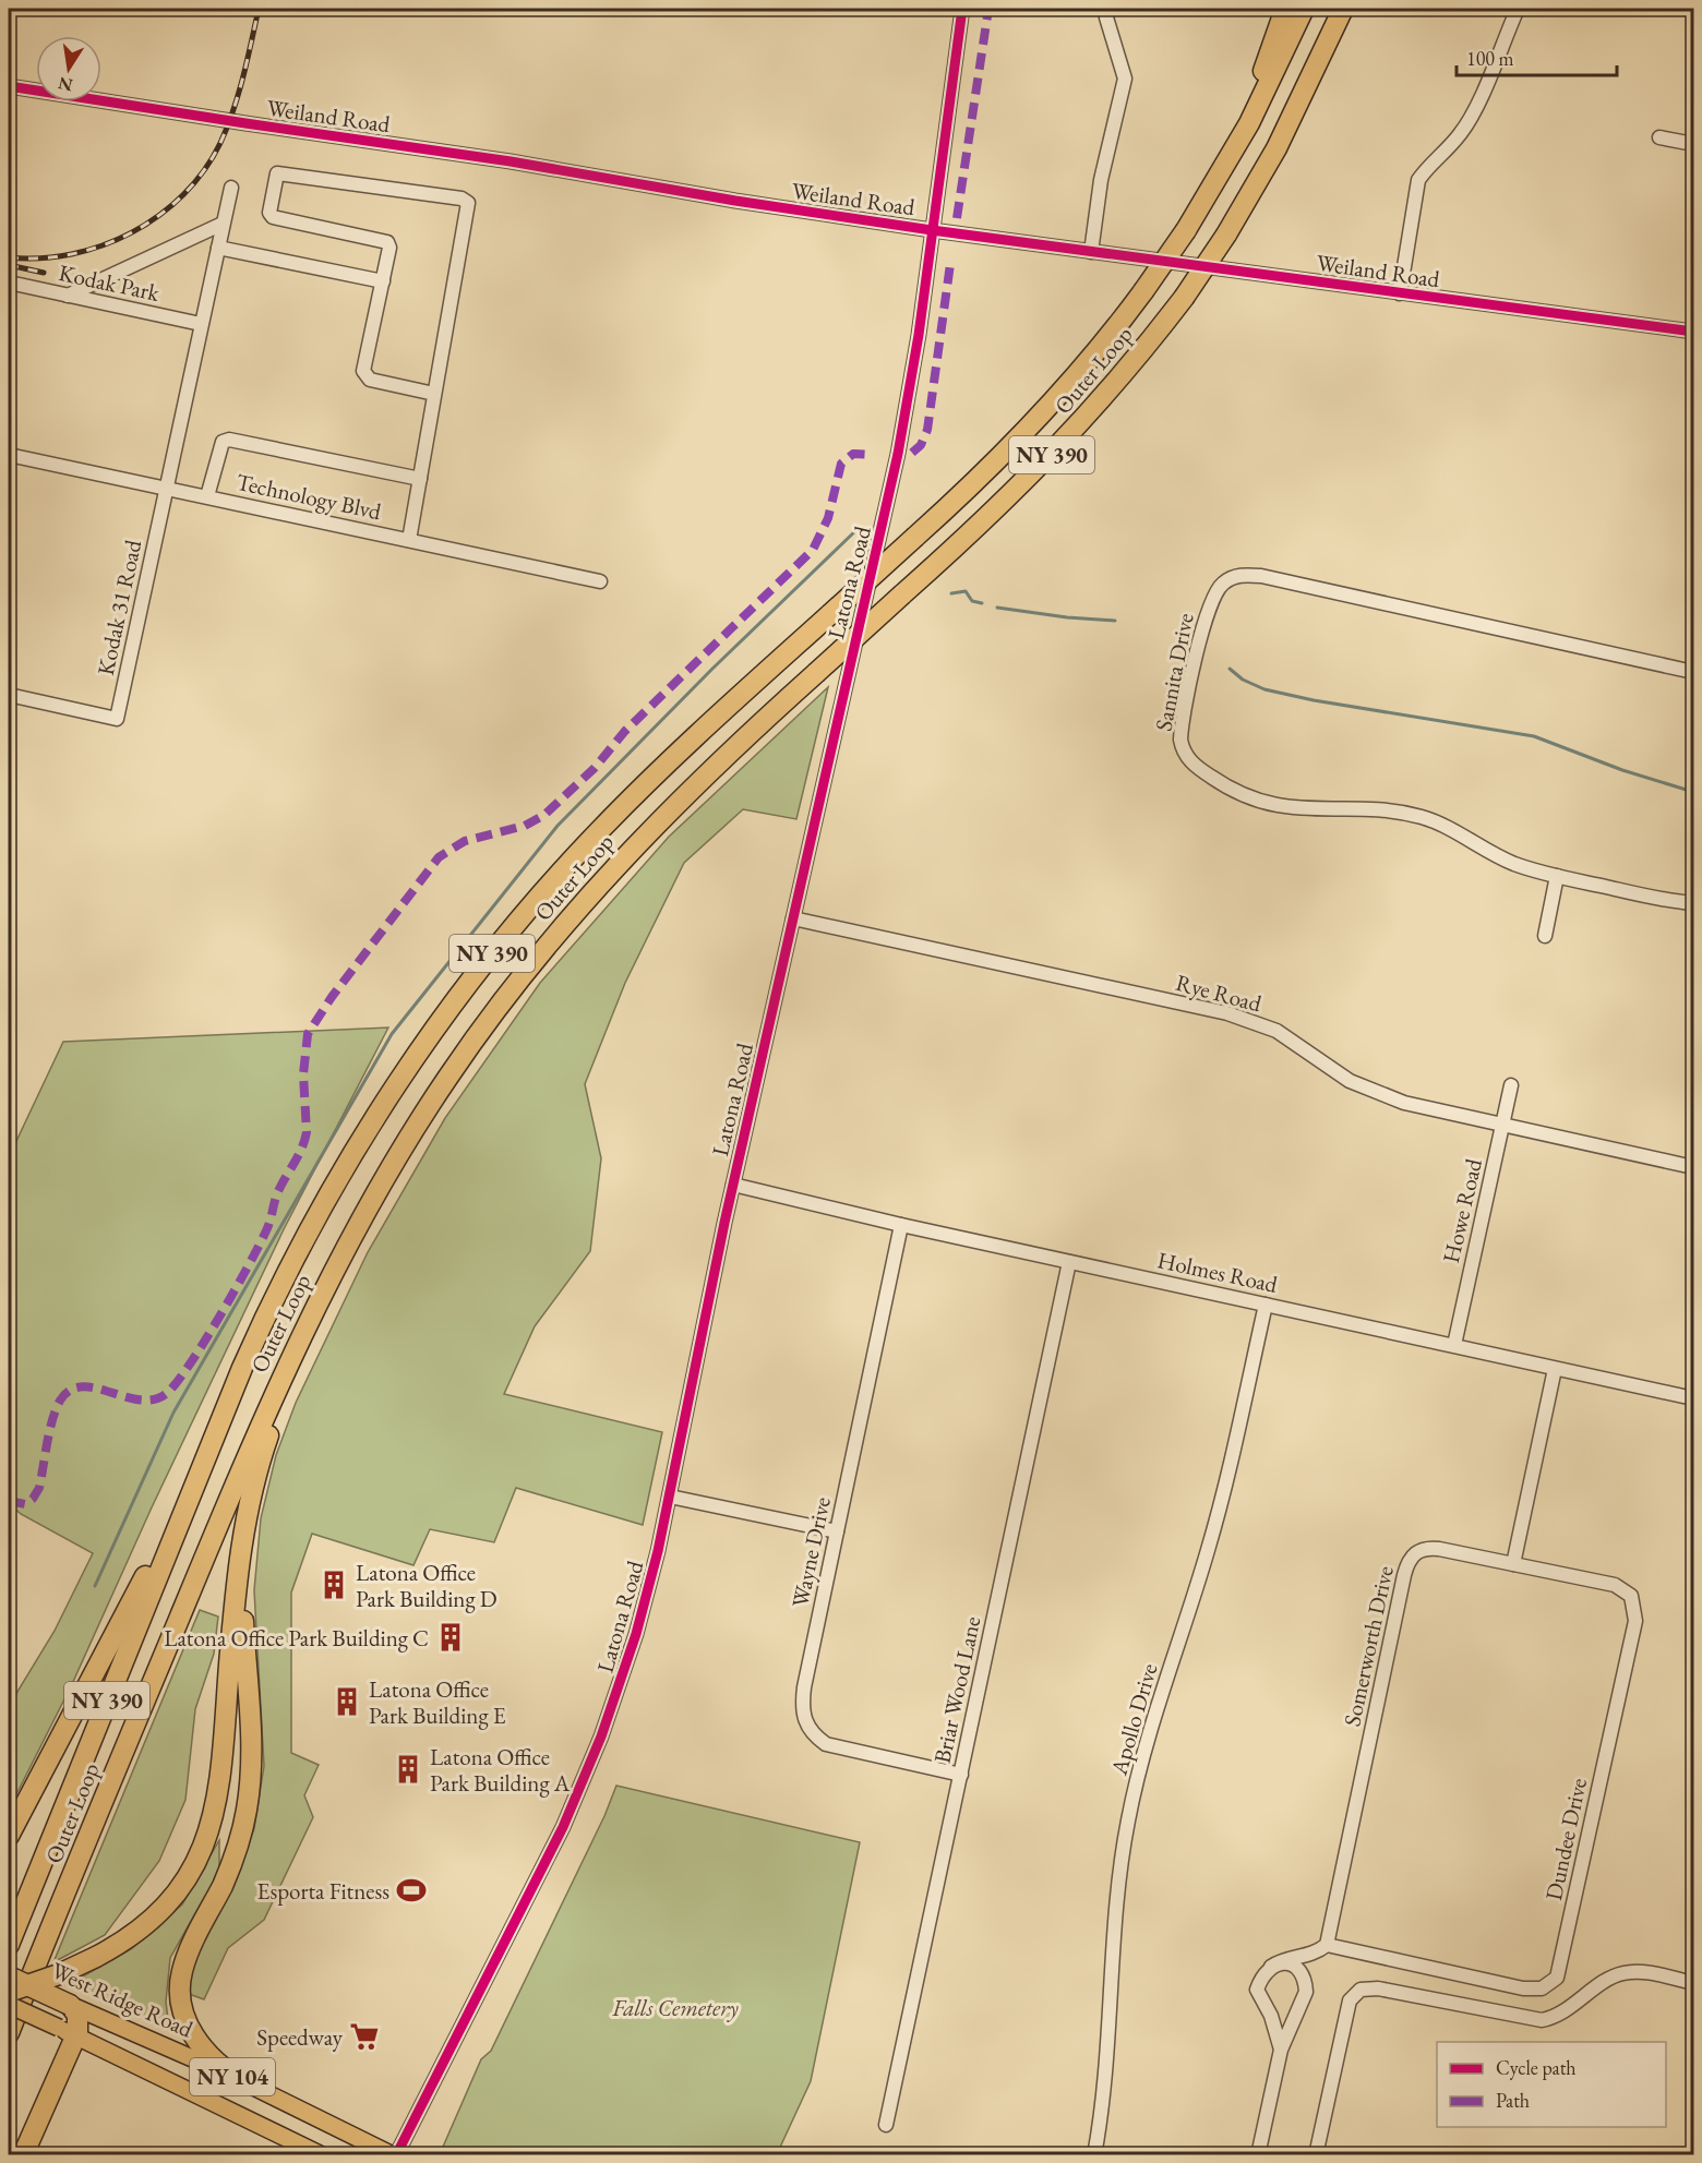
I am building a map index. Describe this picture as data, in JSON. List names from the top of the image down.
{
  "streets": {
    "highway": [
      "Outer Loop",
      "NY 390",
      "West Ridge Road",
      "NY 104"
    ],
    "street": [
      "Weiland Road",
      "Kodak Park",
      "Technology Blvd",
      "Latona Road",
      "Kodak 31 Road",
      "Sannita Drive",
      "Rye Road",
      "Howe Road",
      "Holmes Road",
      "Wayne Drive",
      "Somerworth Drive",
      "Briar Wood Lane",
      "Apollo Drive",
      "Dundee Drive"
    ]
  },
  "crossings": [
    ["Weiland Road", "Latona Road"],
    ["Kodak Park", "Kodak 31 Road"],
    ["Technology Blvd", "Kodak 31 Road"],
    ["Latona Road", "Rye Road"],
    ["Latona Road", "Holmes Road"],
    ["Latona Road", "West Ridge Road"],
    ["Rye Road", "Howe Road"],
    ["Howe Road", "Holmes Road"],
    ["Holmes Road", "Wayne Drive"],
    ["Holmes Road", "Briar Wood Lane"],
    ["Holmes Road", "Apollo Drive"],
    ["Wayne Drive", "Briar Wood Lane"],
    ["Somerworth Drive", "Dundee Drive"]
  ],
  "parks": ["Falls Cemetery"],
  "places": {
    "building": [
      "Latona Office Park Building D",
      "Latona Office Park Building C",
      "Latona Office Park Building E",
      "Latona Office Park Building A"
    ],
    "sports": ["Esporta Fitness"],
    "supermarket": ["Speedway"]
  },
  "legend": ["Cycle path", "Path"],
  "scale_bar": "100 m",
  "north": "bottom"
}
